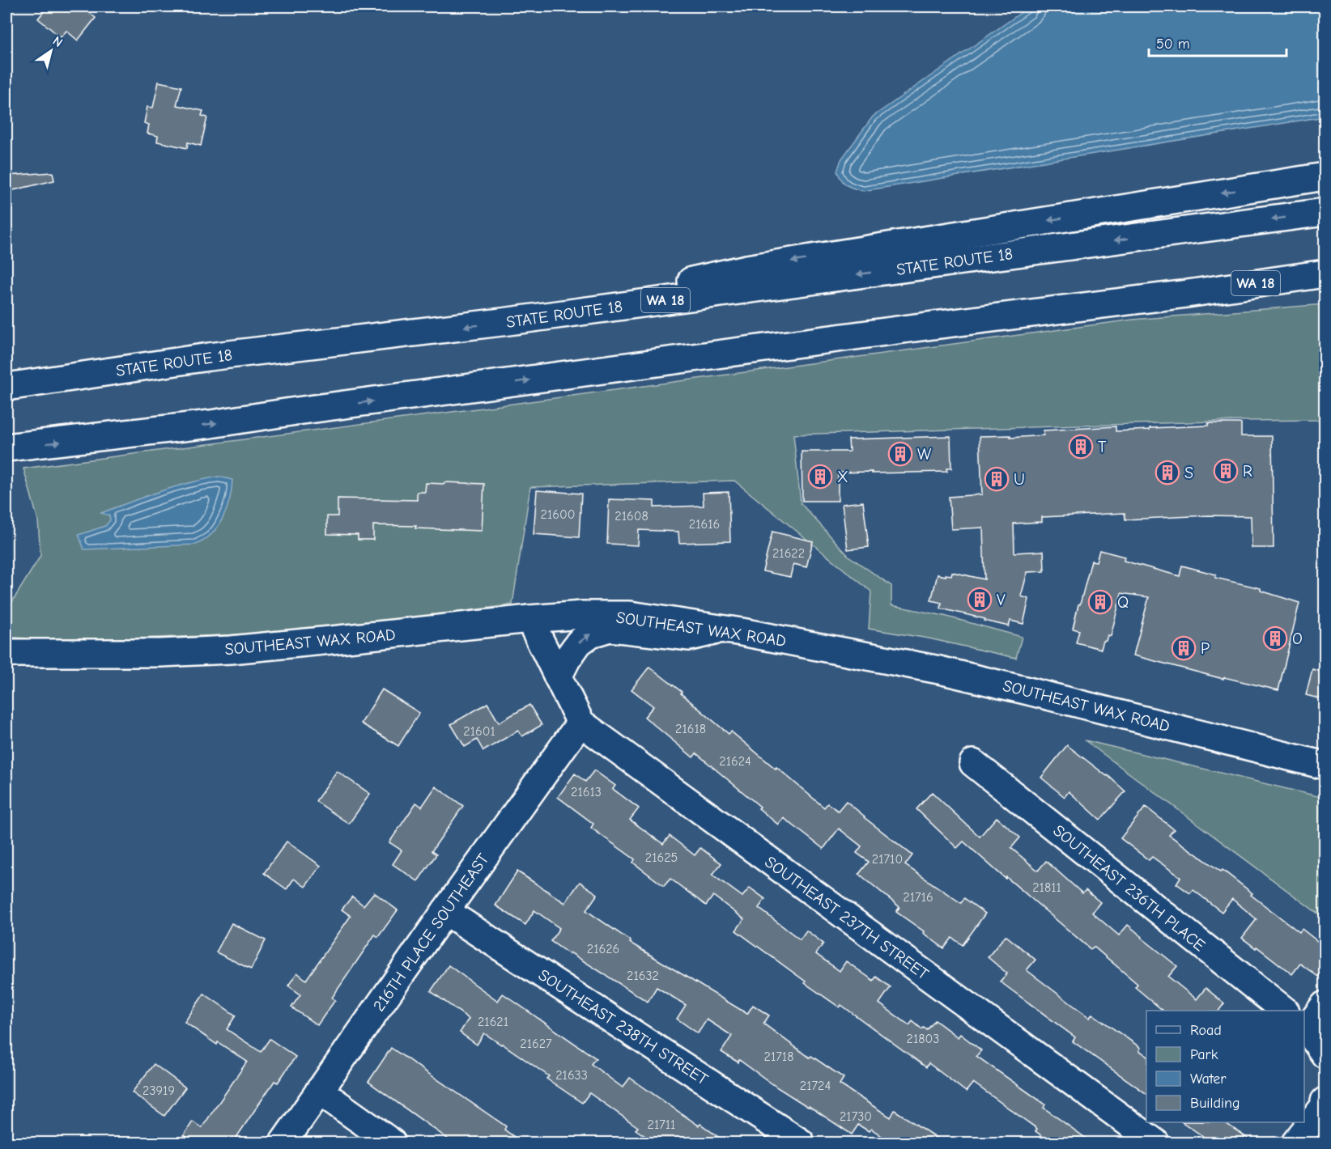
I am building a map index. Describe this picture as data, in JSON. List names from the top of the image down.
{
  "streets": {
    "main road": [
      "STATE ROUTE 18",
      "WA 18",
      "SOUTHEAST WAX ROAD",
      "SOUTHEAST 236TH PLACE",
      "SOUTHEAST 237TH STREET",
      "216TH PLACE SOUTHEAST",
      "SOUTHEAST 238TH STREET"
    ]
  },
  "crossings": [
    ["SOUTHEAST WAX ROAD", "SOUTHEAST 237TH STREET"],
    ["SOUTHEAST 237TH STREET", "216TH PLACE SOUTHEAST"],
    ["216TH PLACE SOUTHEAST", "SOUTHEAST 238TH STREET"]
  ],
  "places": {
    "building": [
      "T",
      "W",
      "R",
      "S",
      "X",
      "U",
      "V",
      "Q",
      "O",
      "P"
    ]
  },
  "house_numbers": [
    "21600",
    "21608",
    "21616",
    "21622",
    "21618",
    "21601",
    "21624",
    "21613",
    "21625",
    "21710",
    "21811",
    "21716",
    "21626",
    "21632",
    "21621",
    "21803",
    "21627",
    "21718",
    "21633",
    "21724",
    "23919",
    "21730",
    "21711"
  ],
  "legend": [
    "Road",
    "Park",
    "Water",
    "Building"
  ],
  "scale_bar": "50 m",
  "north": "top right"
}
